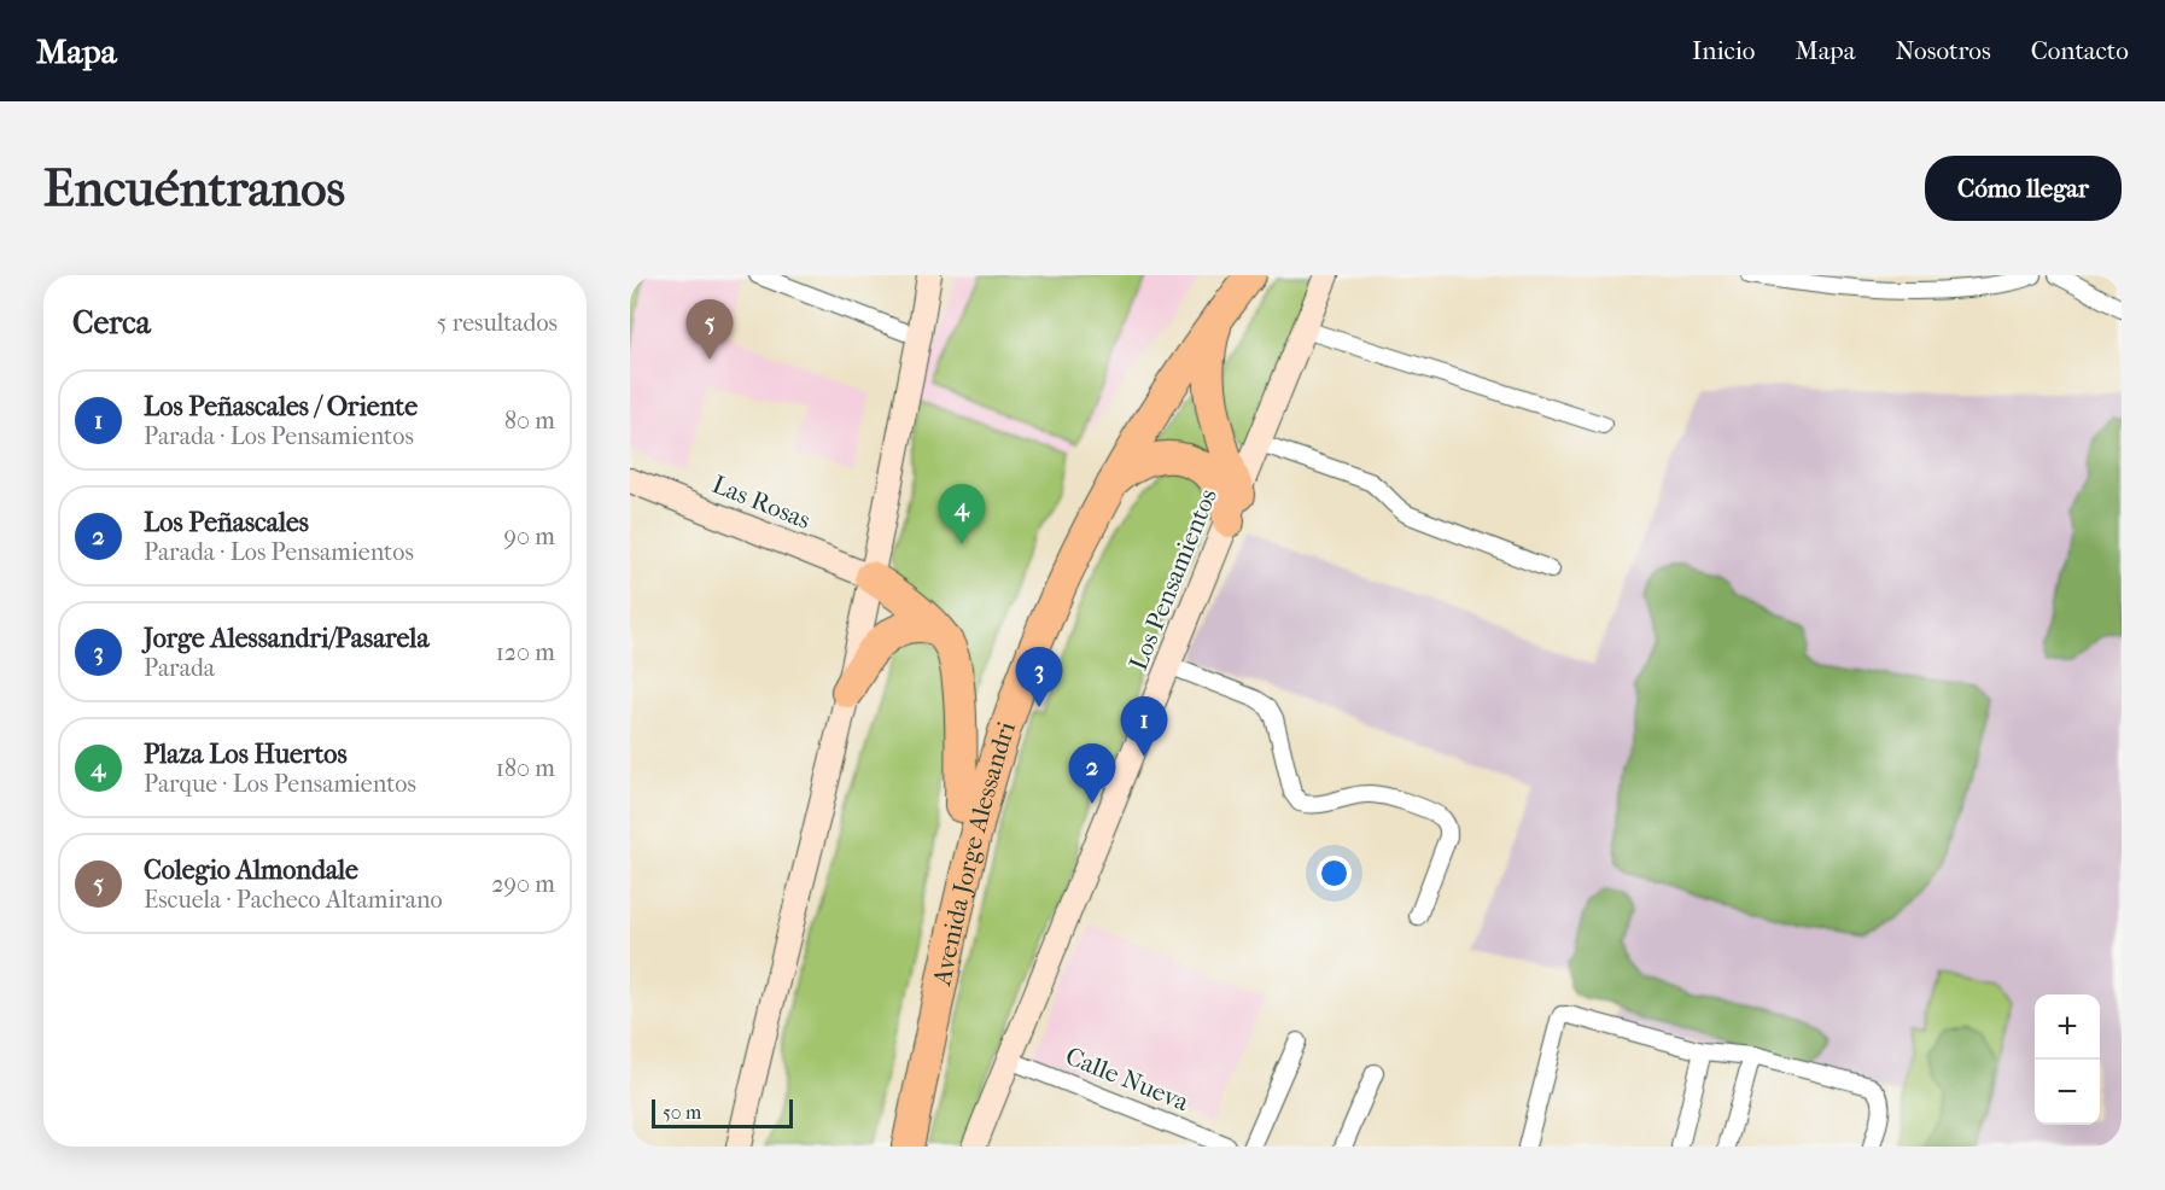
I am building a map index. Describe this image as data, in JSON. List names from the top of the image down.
{
  "streets": {
    "highway": ["Avenida Jorge Alessandri"],
    "main road": ["Las Rosas", "Los Pensamientos"],
    "street": ["Calle Nueva"]
  },
  "crossings": [
    ["Los Pensamientos", "Calle Nueva"]
  ],
  "scale_bar": "50 m",
  "page": {
    "header": "Mapa",
    "nav": [
      "Inicio",
      "Mapa",
      "Nosotros",
      "Contacto"
    ],
    "buttons": "Cómo llegar",
    "title": "Encuéntranos",
    "heading": ["Cerca", "5 resultados"],
    "pins": [
      "5",
      "4",
      "3",
      "1",
      "2"
    ],
    "list": [
      {
        "mark": "1",
        "name": "Los Peñascales / Oriente",
        "note": "Parada · Los Pensamientos",
        "value": "80 m"
      },
      {
        "mark": "2",
        "name": "Los Peñascales",
        "note": "Parada · Los Pensamientos",
        "value": "90 m"
      },
      {
        "mark": "3",
        "name": "Jorge Alessandri/Pasarela",
        "note": "Parada",
        "value": "120 m"
      },
      {
        "mark": "4",
        "name": "Plaza Los Huertos",
        "note": "Parque · Los Pensamientos",
        "value": "180 m"
      },
      {
        "mark": "5",
        "name": "Colegio Almondale",
        "note": "Escuela · Pacheco Altamirano",
        "value": "290 m"
      }
    ],
    "map_buttons": ["+", "−"],
    "scale": "50 m"
  }
}
